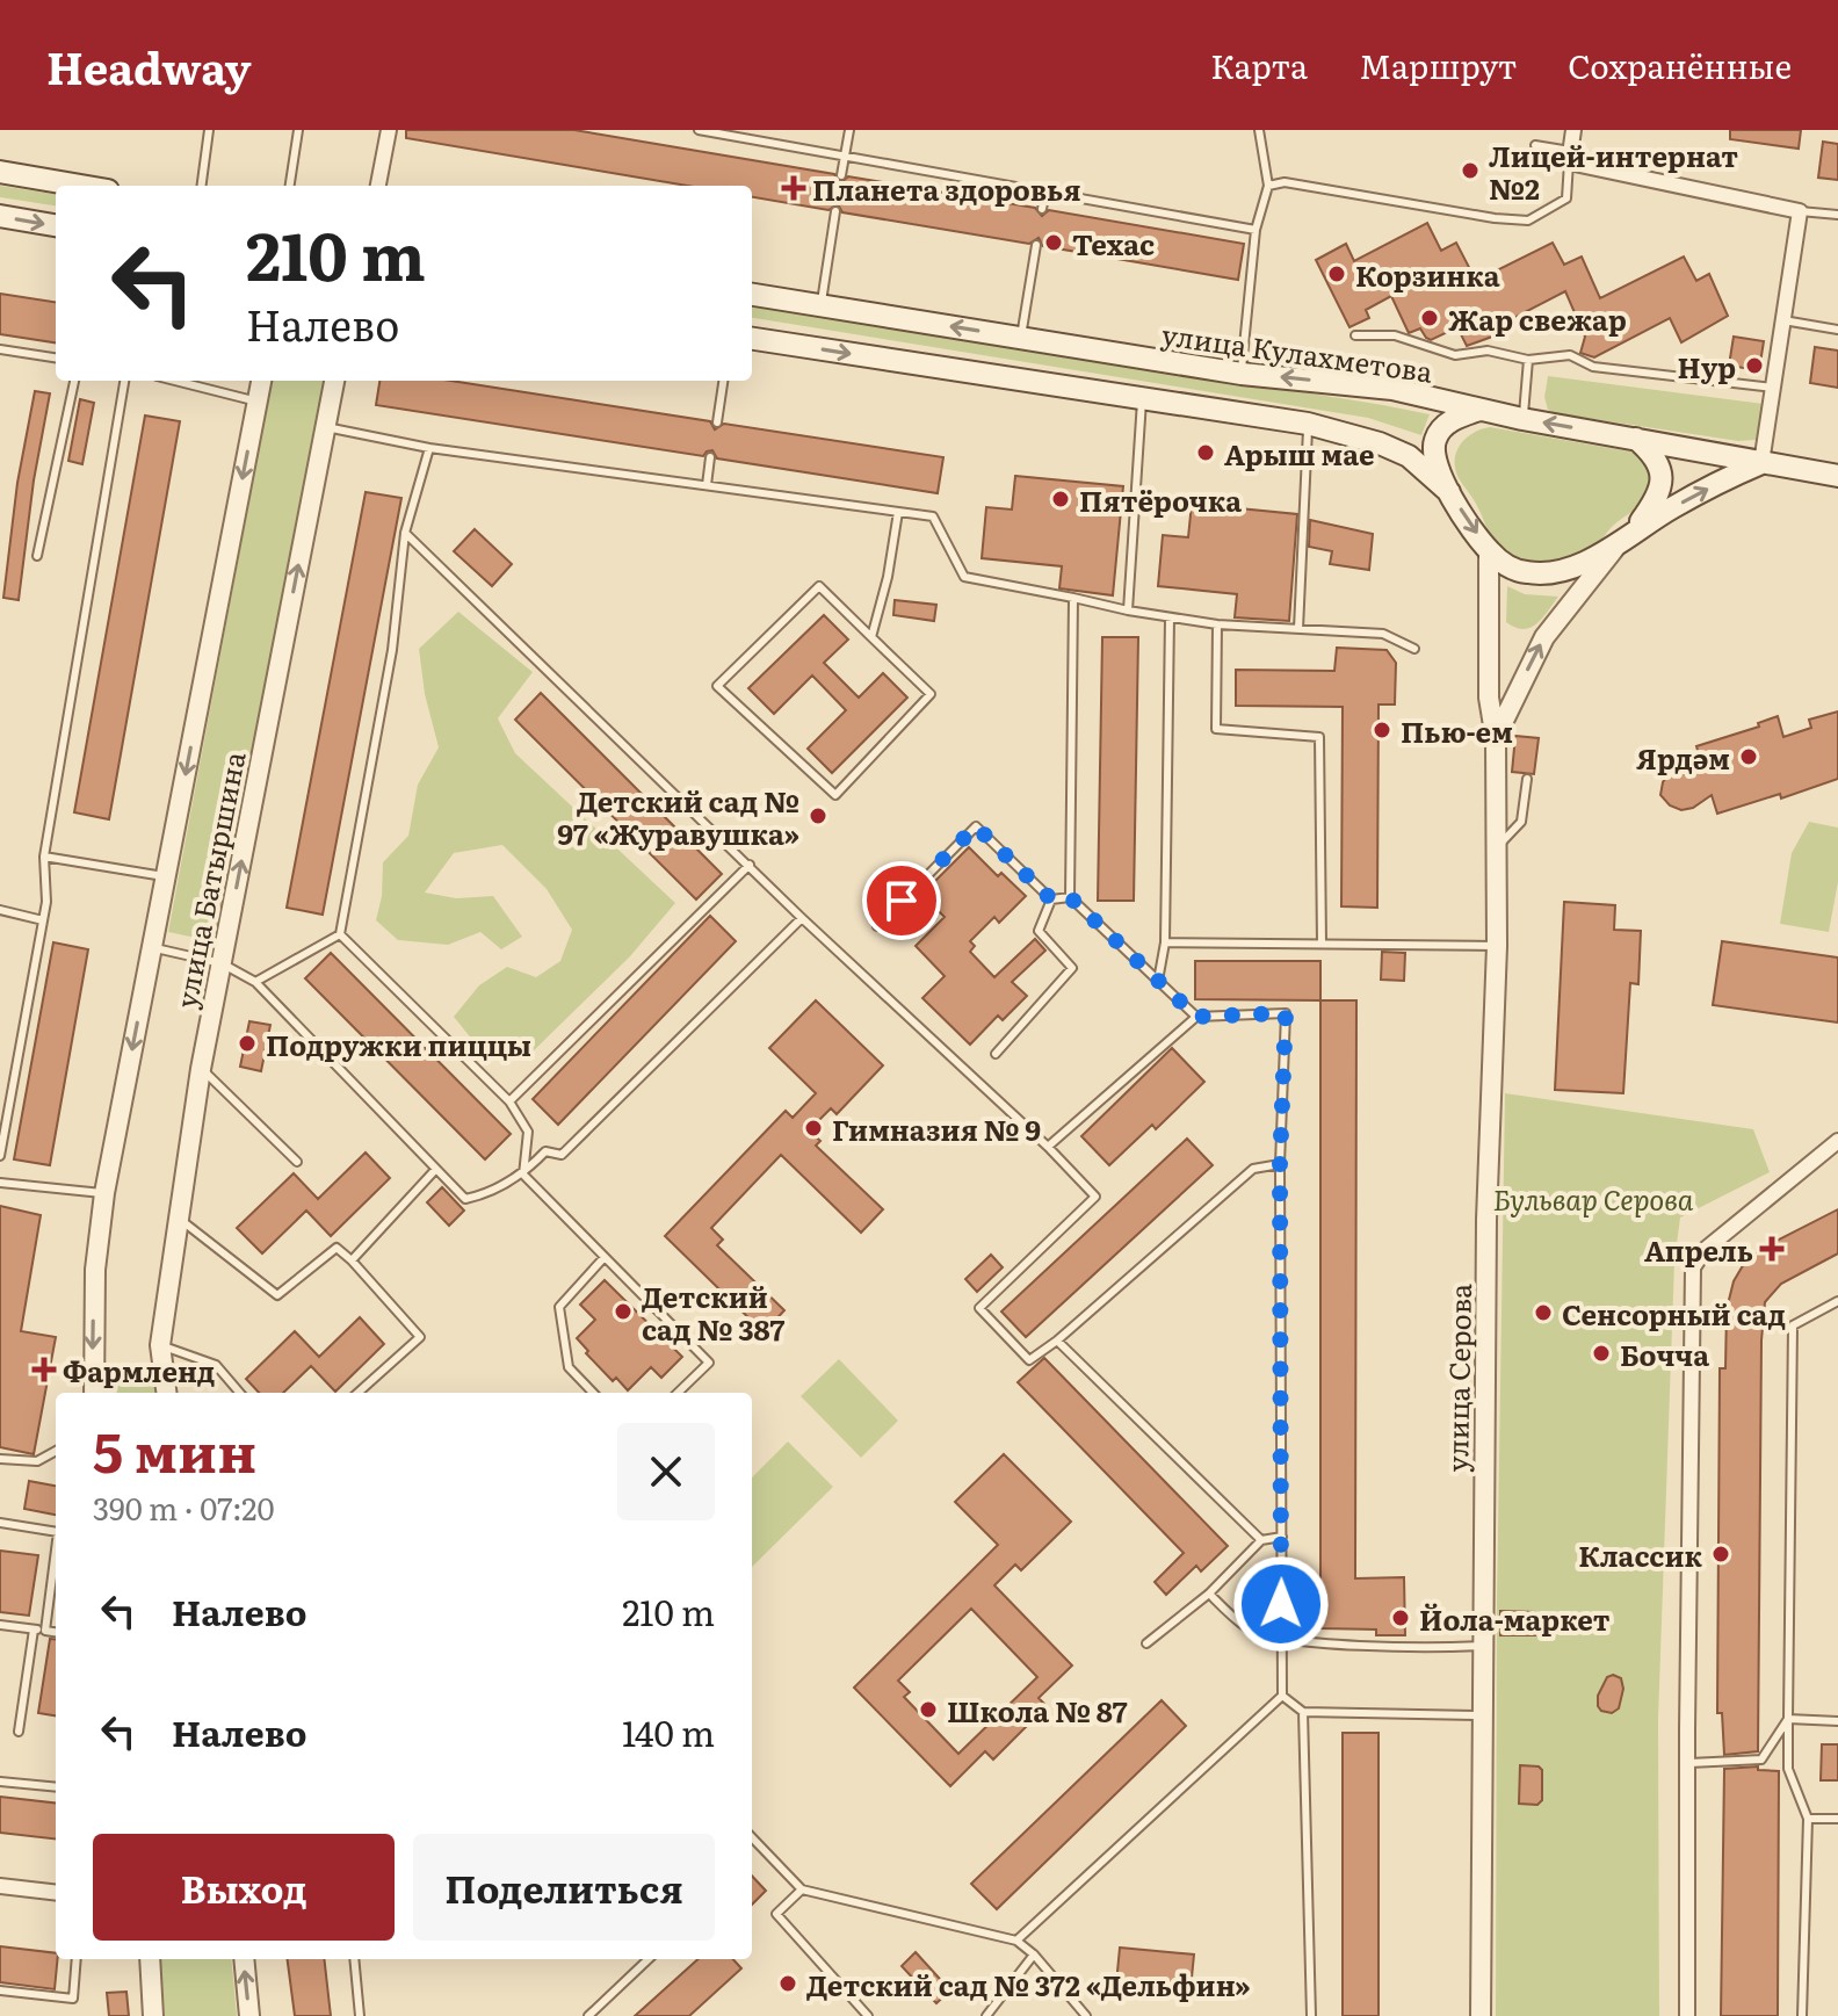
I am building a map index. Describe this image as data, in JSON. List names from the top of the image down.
{
  "streets": {
    "main road": ["улица Кулахметова"],
    "street": ["улица Батыршина", "улица Серова"]
  },
  "crossings": [
    ["улица Кулахметова", "улица Серова"]
  ],
  "parks": ["Бульвар Серова"],
  "places": {
    "other": [
      "Лицей-интернат №2",
      "Техас",
      "Корзинка",
      "Жар свежар",
      "Нур",
      "Арыш мае",
      "Пятёрочка",
      "Пью-ем",
      "Ярдәм",
      "Детский сад № 97 «Журавушка»",
      "Подружки пиццы",
      "Гимназия № 9",
      "Детский сад № 387",
      "Сенсорный сад",
      "Бочча",
      "Классик",
      "Йола-маркет",
      "Школа № 87",
      "Детский сад № 372 «Дельфин»"
    ],
    "health": ["Планета здоровья", "Апрель", "Фармленд"]
  },
  "page": {
    "header": "Headway",
    "nav": ["Карта", "Маршрут", "Сохранённые"],
    "turn": ["210 m", "Налево"],
    "heading": ["5 мин", "390 m · 07:20"],
    "list": [
      {
        "name": "Налево",
        "value": "210 m"
      },
      {
        "name": "Налево",
        "value": "140 m"
      }
    ],
    "buttons": ["Выход", "Поделиться"]
  }
}
